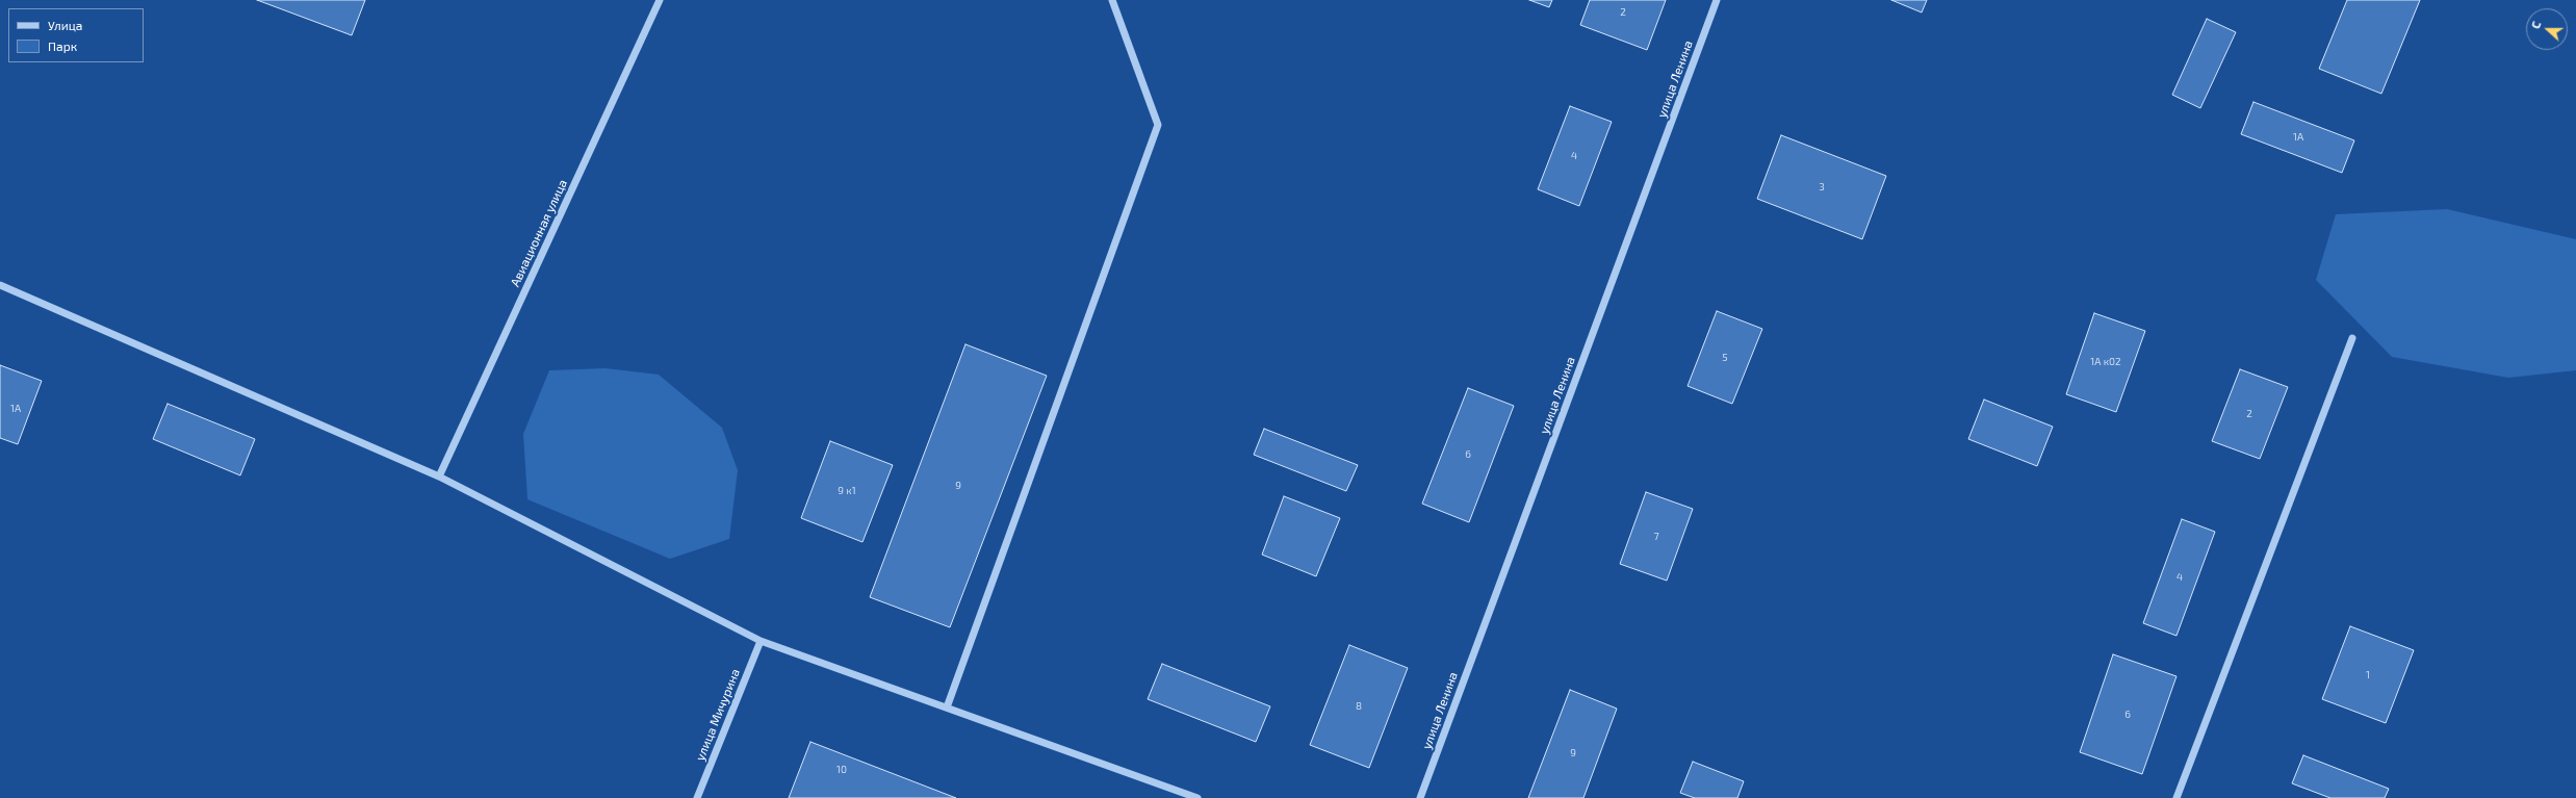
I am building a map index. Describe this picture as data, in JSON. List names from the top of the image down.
{
  "streets": {
    "street": ["улица Ленина", "Авиационная улица", "улица Мичурина"]
  },
  "house_numbers": [
    "2",
    "1А",
    "4",
    "3",
    "5",
    "1А к02",
    "1А",
    "2",
    "6",
    "9",
    "9 к1",
    "7",
    "4",
    "1",
    "8",
    "6",
    "9",
    "10"
  ],
  "legend": ["Улица", "Парк"],
  "north": "left"
}
